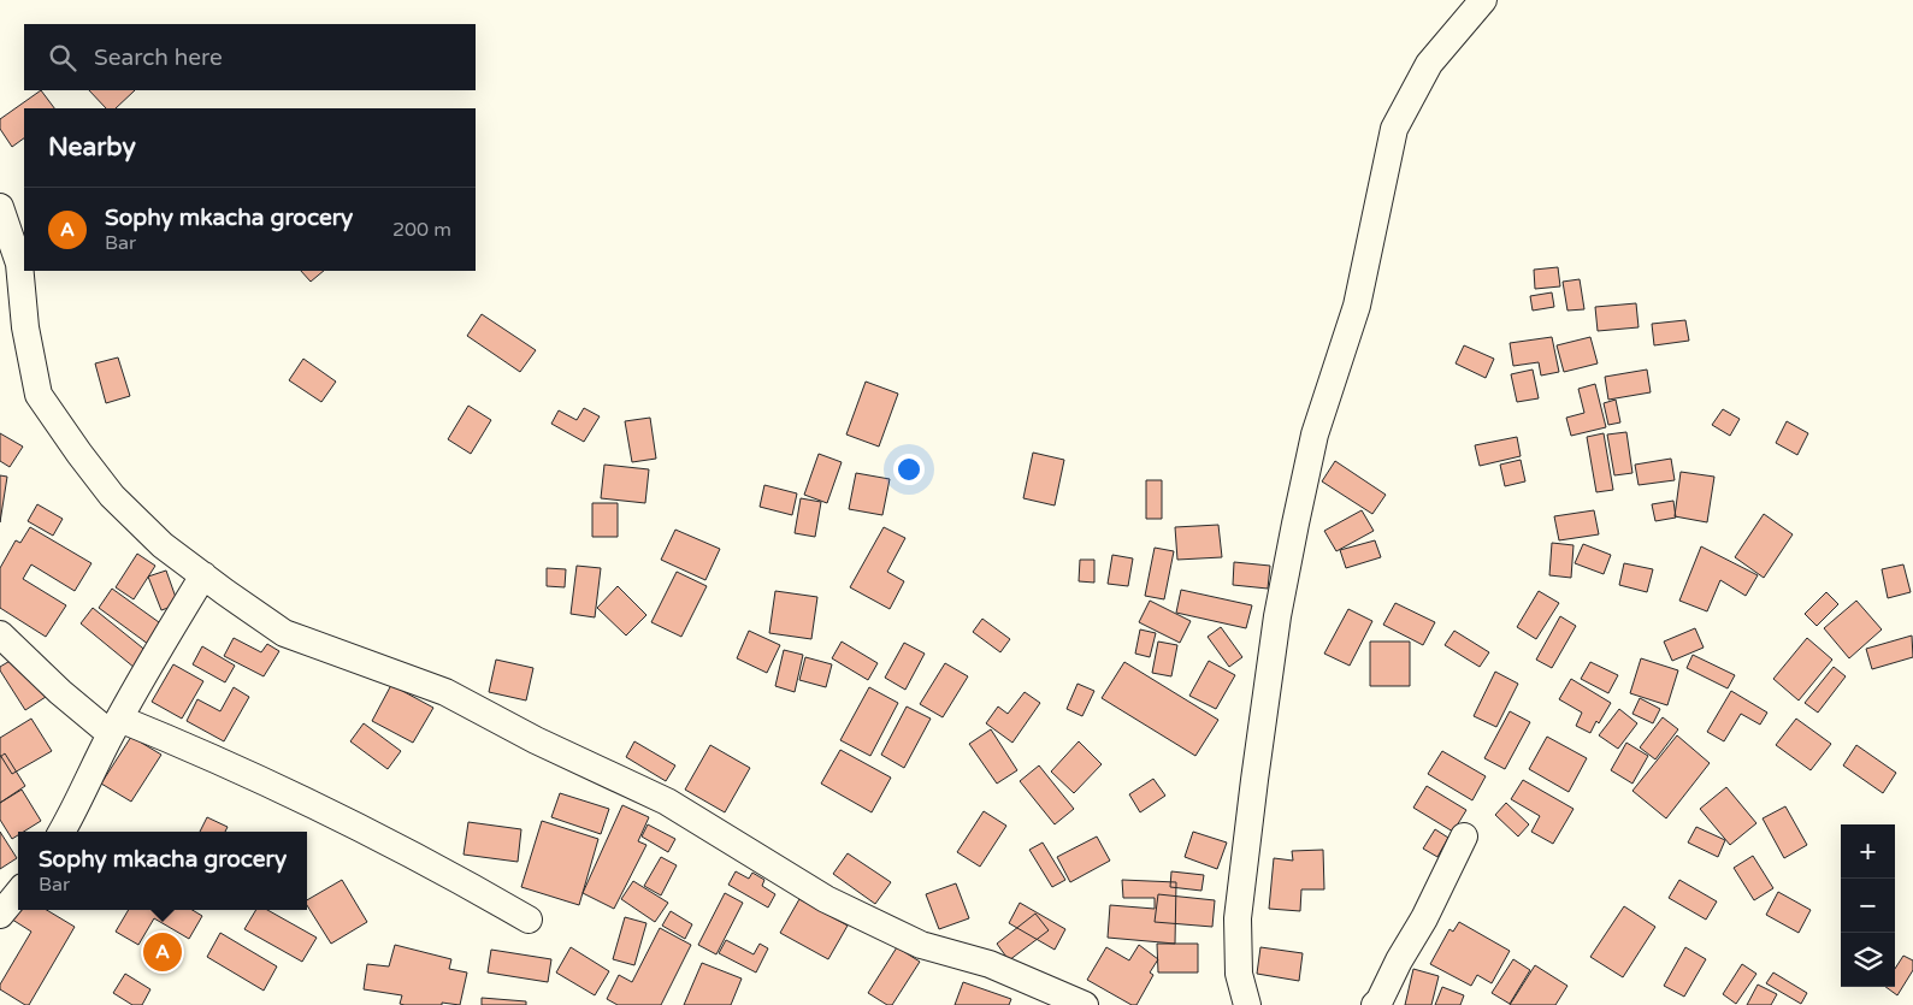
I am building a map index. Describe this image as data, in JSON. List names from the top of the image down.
{
  "page": {
    "search": "Search here",
    "heading": "Nearby",
    "list": [
      {
        "mark": "A",
        "name": "Sophy mkacha grocery",
        "note": "Bar",
        "value": "200 m"
      }
    ],
    "map_buttons": ["+", "−"],
    "popup": ["Sophy mkacha grocery", "Bar"],
    "pins": "A"
  }
}
